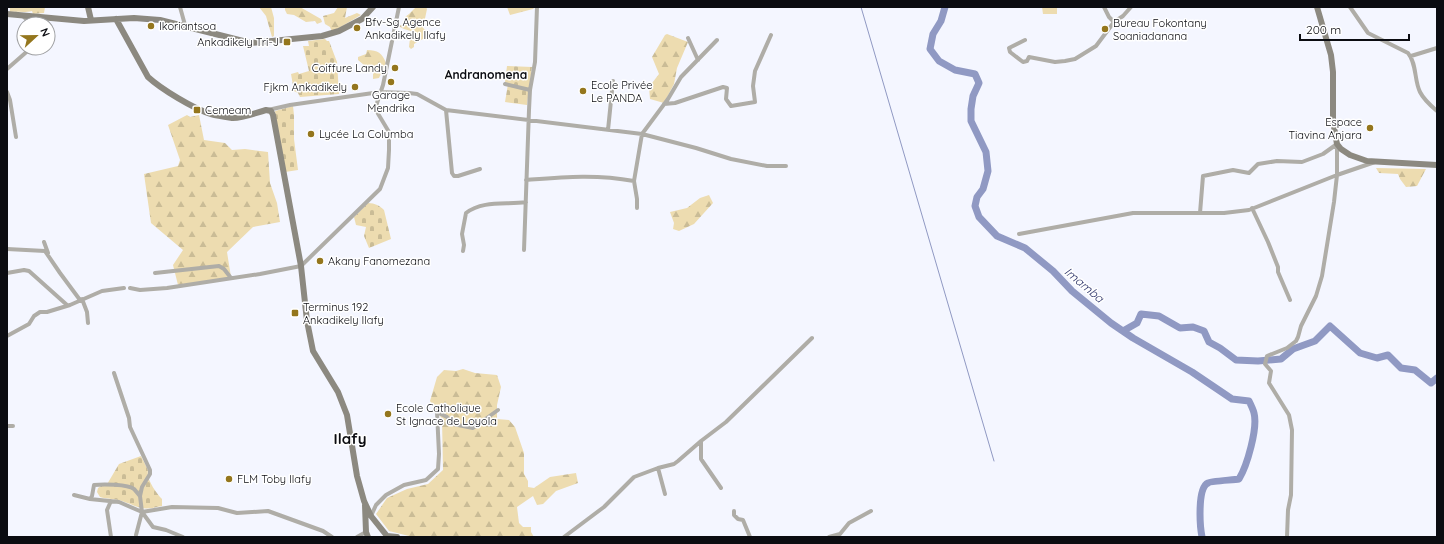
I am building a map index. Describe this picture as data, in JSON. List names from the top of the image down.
{
  "districts": ["Andranomena", "Ilafy"],
  "water": ["Imamba"],
  "places": {
    "other": [
      "Ikoriantsoa",
      "Bfv-Sg Agence Ankadikely Ilafy",
      "Bureau Fokontany Soaniadanana",
      "Coiffure Landy",
      "Garage Mendrika",
      "Fjkm Ankadikely",
      "Ecole Privée Le PANDA",
      "Espace Tiavina Anjara",
      "Lycée La Columba",
      "Akany Fanomezana",
      "Ecole Catholique St Ignace de Loyola",
      "FLM Toby Ilafy"
    ],
    "transit": ["Ankadikely Tri-J", "Cemeam", "Terminus 192 Ankadikely Ilafy"]
  },
  "scale_bar": "200 m",
  "north": "right"
}
